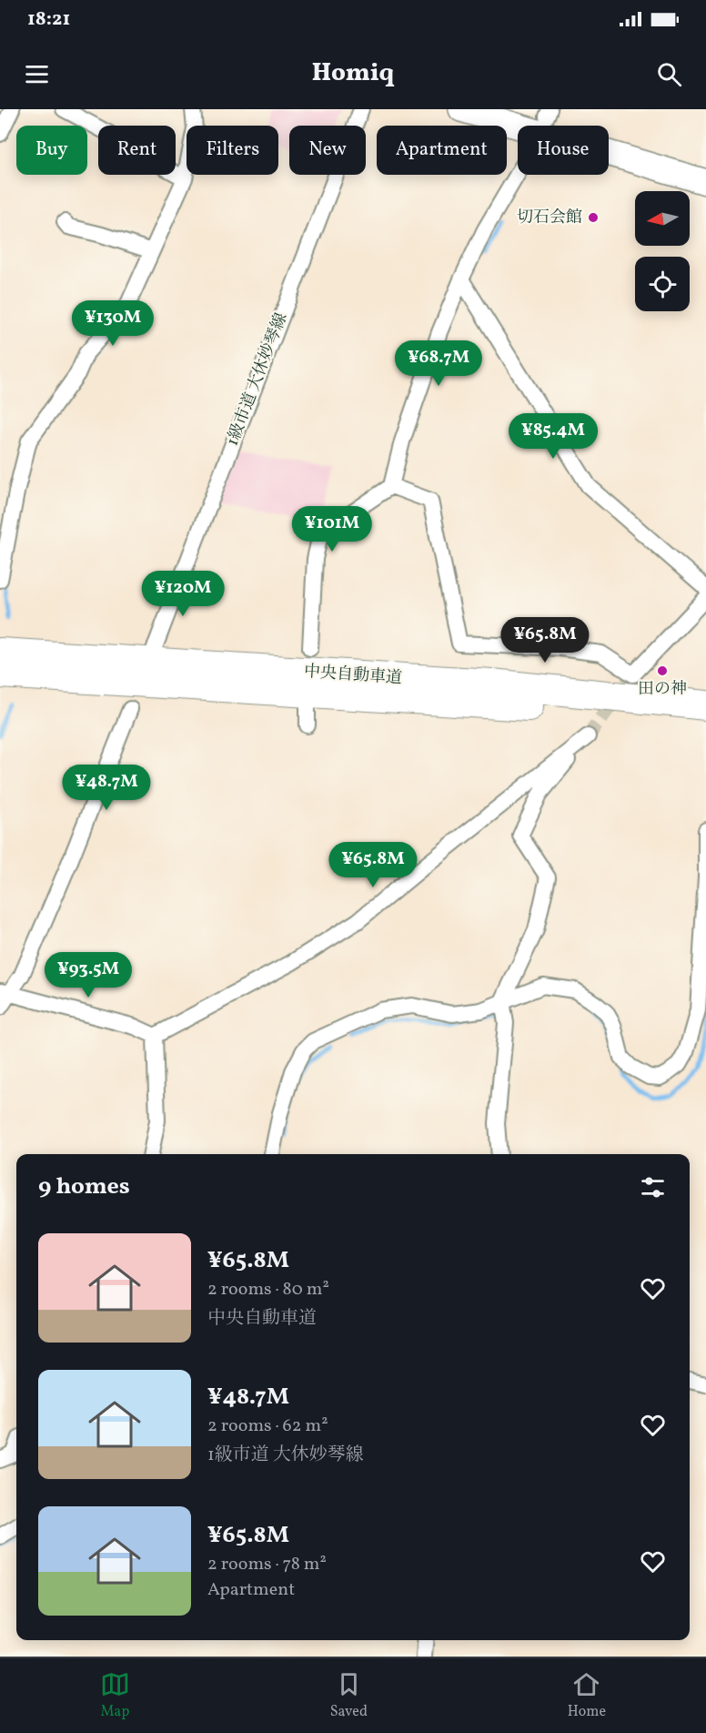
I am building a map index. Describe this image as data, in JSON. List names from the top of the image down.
{
  "streets": {
    "highway": ["中央自動車道"],
    "street": ["1級市道 大休妙琴線"]
  },
  "places": ["切石会館", "田の神"],
  "north": "left",
  "page": {
    "status": "18:21",
    "header": "Homiq",
    "chip": [
      "Buy",
      "Rent",
      "Filters",
      "New",
      "Apartment",
      "House"
    ],
    "price": [
      "¥130M",
      "¥68.7M",
      "¥85.4M",
      "¥101M",
      "¥120M",
      "¥65.8M",
      "¥48.7M",
      "¥65.8M",
      "¥93.5M"
    ],
    "heading": "9 homes",
    "list": [
      {
        "name": "¥65.8M",
        "note": "2 rooms · 80 m² · 中央自動車道"
      },
      {
        "name": "¥48.7M",
        "note": "2 rooms · 62 m² · 1級市道 大休妙琴線"
      },
      {
        "name": "¥65.8M",
        "note": "2 rooms · 78 m² · Apartment"
      }
    ],
    "tabs": ["Map", "Saved", "Home"]
  }
}
